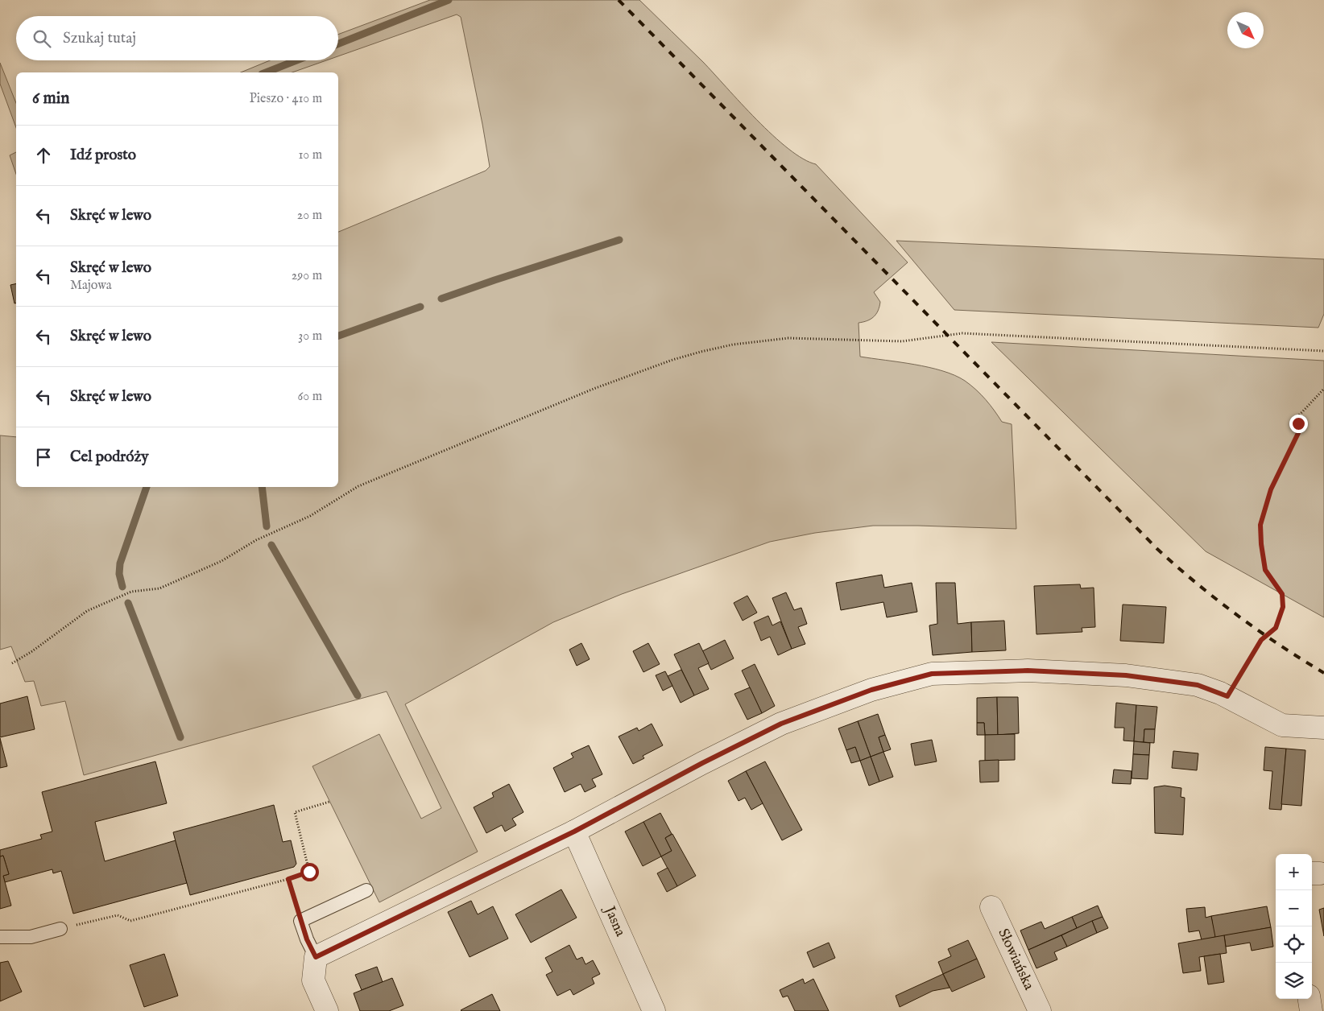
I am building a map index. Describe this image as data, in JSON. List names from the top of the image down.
{
  "streets": {
    "street": ["Jasna", "Słowiańska"]
  },
  "north": "bottom right",
  "page": {
    "search": "Szukaj tutaj",
    "heading": ["6 min", "Pieszo · 410 m"],
    "list": [
      ["Idź prosto", "10 m"],
      ["Skręć w lewo", "20 m"],
      ["Skręć w lewo", "Majowa", "290 m"],
      ["Skręć w lewo", "30 m"],
      ["Skręć w lewo", "60 m"],
      "Cel podróży"
    ],
    "map_buttons": ["+", "−"]
  }
}
